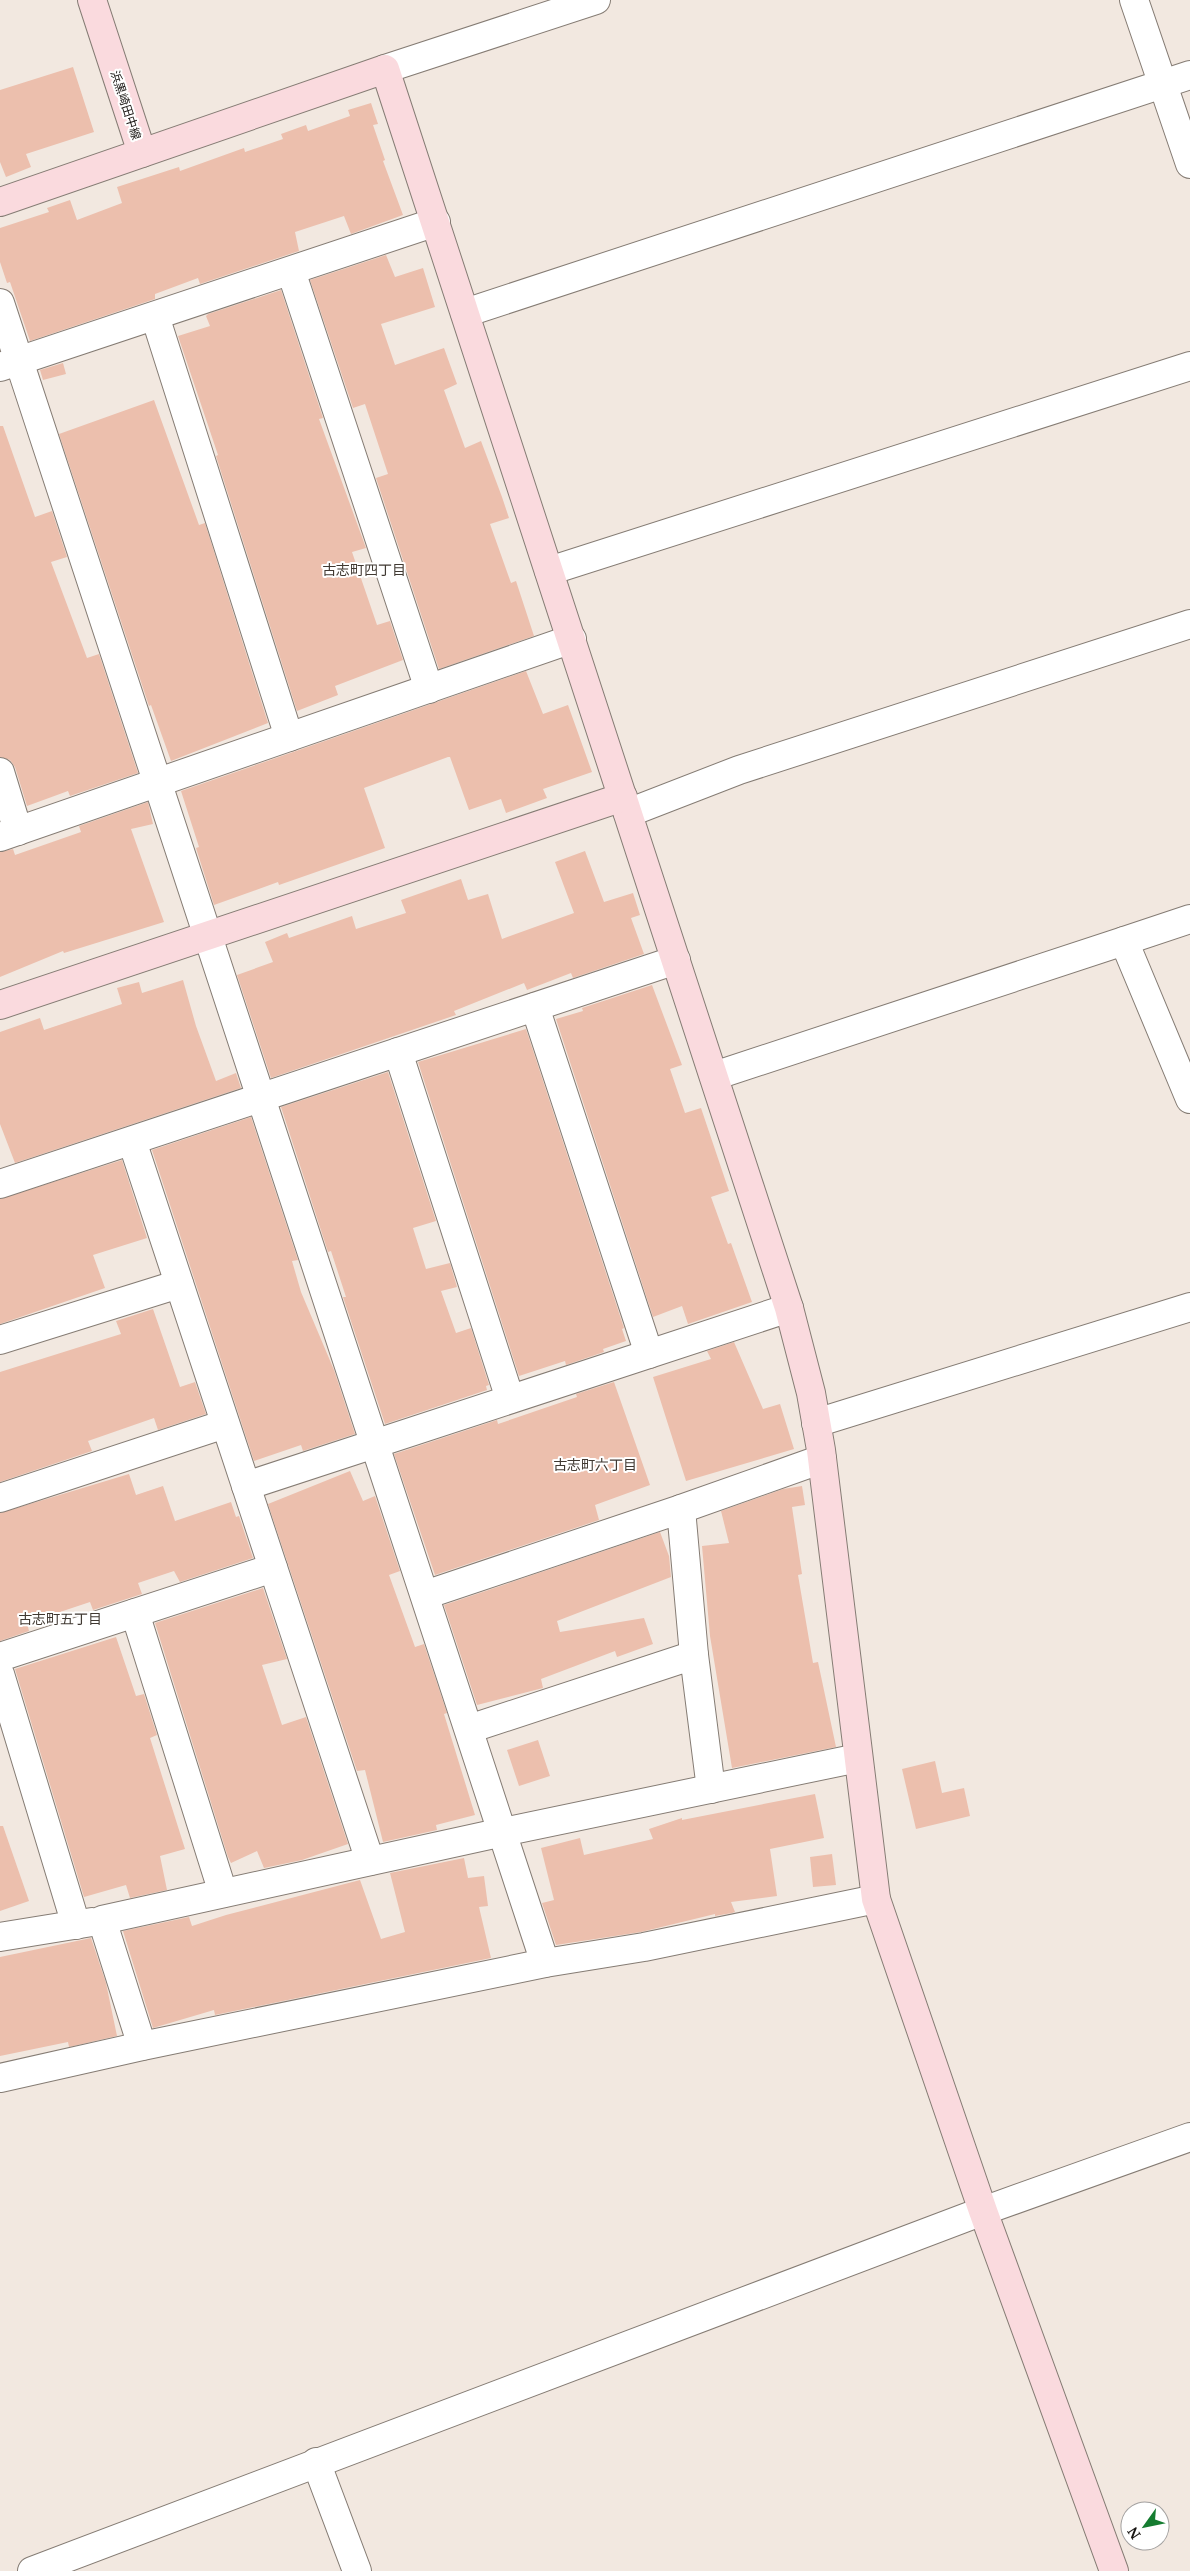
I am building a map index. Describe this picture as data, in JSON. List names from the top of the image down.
{
  "streets": {
    "street": ["浜黒崎田中線"]
  },
  "districts": ["古志町四丁目", "古志町六丁目", "古志町五丁目"],
  "north": "bottom left"
}
